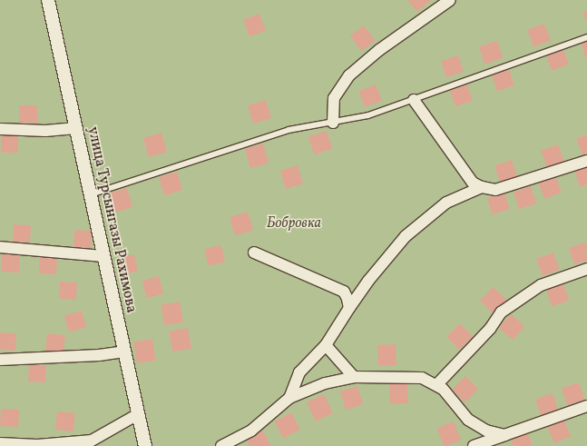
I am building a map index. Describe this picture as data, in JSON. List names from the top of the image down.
{
  "streets": {
    "street": ["улица Турсынгазы Рахимова"]
  },
  "parks": ["Бобровка"]
}
